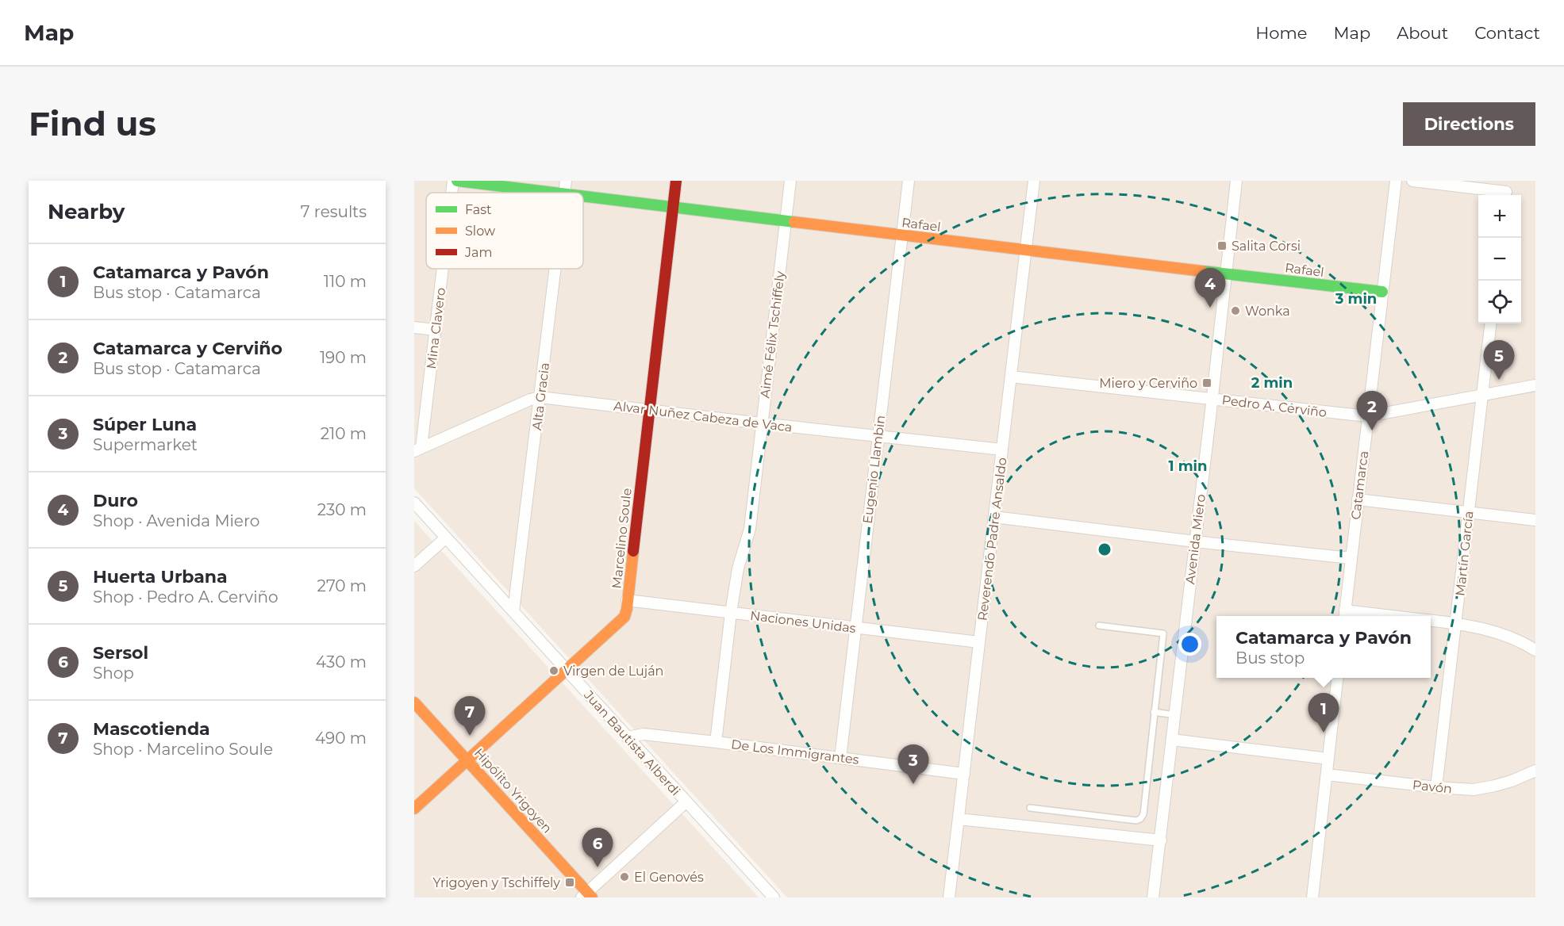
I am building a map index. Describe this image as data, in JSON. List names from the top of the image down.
{
  "streets": {
    "street": [
      "Rafael",
      "Mina Clavero",
      "Aimé Félix Tschiffely",
      "Alta Gracia",
      "Pedro A. Cerviño",
      "Alvar Nuñez Cabeza de Vaca",
      "Eugenio Llambin",
      "Catamarca",
      "Marcelino Soule",
      "Reverendo Padre Ansaldo",
      "Avenida Miero",
      "Martín García",
      "Naciones Unidas",
      "Juan Bautista Alberdi",
      "De Los Immigrantes",
      "Pavón",
      "Hipólito Yrigoyen"
    ]
  },
  "crossings": [
    ["Rafael", "Aimé Félix Tschiffely"],
    ["Rafael", "Eugenio Llambin"],
    ["Rafael", "Catamarca"],
    ["Rafael", "Marcelino Soule"],
    ["Rafael", "Reverendo Padre Ansaldo"],
    ["Rafael", "Avenida Miero"],
    ["Mina Clavero", "Alvar Nuñez Cabeza de Vaca"],
    ["Aimé Félix Tschiffely", "Alvar Nuñez Cabeza de Vaca"],
    ["Aimé Félix Tschiffely", "Naciones Unidas"],
    ["Aimé Félix Tschiffely", "De Los Immigrantes"],
    ["Alta Gracia", "Alvar Nuñez Cabeza de Vaca"],
    ["Alta Gracia", "Juan Bautista Alberdi"],
    ["Pedro A. Cerviño", "Catamarca"],
    ["Pedro A. Cerviño", "Reverendo Padre Ansaldo"],
    ["Pedro A. Cerviño", "Avenida Miero"],
    ["Pedro A. Cerviño", "Martín García"],
    ["Alvar Nuñez Cabeza de Vaca", "Eugenio Llambin"],
    ["Alvar Nuñez Cabeza de Vaca", "Marcelino Soule"],
    ["Alvar Nuñez Cabeza de Vaca", "Reverendo Padre Ansaldo"],
    ["Eugenio Llambin", "Naciones Unidas"],
    ["Eugenio Llambin", "De Los Immigrantes"],
    ["Marcelino Soule", "Naciones Unidas"],
    ["Marcelino Soule", "Juan Bautista Alberdi"],
    ["Marcelino Soule", "Hipólito Yrigoyen"],
    ["Reverendo Padre Ansaldo", "Naciones Unidas"],
    ["Reverendo Padre Ansaldo", "De Los Immigrantes"],
    ["Martín García", "Pavón"],
    ["Juan Bautista Alberdi", "De Los Immigrantes"]
  ],
  "places": {
    "transit": ["Salita Corsi", "Miero y Cerviño", "Yrigoyen y Tschiffely"],
    "other": ["Wonka", "Virgen de Luján", "El Genovés"]
  },
  "legend": ["Fast", "Slow", "Jam"],
  "page": {
    "header": "Map",
    "nav": [
      "Home",
      "Map",
      "About",
      "Contact"
    ],
    "buttons": "Directions",
    "title": "Find us",
    "heading": ["Nearby", "7 results"],
    "map_buttons": ["+", "−"],
    "list": [
      {
        "mark": "1",
        "name": "Catamarca y Pavón",
        "note": "Bus stop · Catamarca",
        "value": "110 m"
      },
      {
        "mark": "2",
        "name": "Catamarca y Cerviño",
        "note": "Bus stop · Catamarca",
        "value": "190 m"
      },
      {
        "mark": "3",
        "name": "Súper Luna",
        "note": "Supermarket",
        "value": "210 m"
      },
      {
        "mark": "4",
        "name": "Duro",
        "note": "Shop · Avenida Miero",
        "value": "230 m"
      },
      {
        "mark": "5",
        "name": "Huerta Urbana",
        "note": "Shop · Pedro A. Cerviño",
        "value": "270 m"
      },
      {
        "mark": "6",
        "name": "Sersol",
        "note": "Shop",
        "value": "430 m"
      },
      {
        "mark": "7",
        "name": "Mascotienda",
        "note": "Shop · Marcelino Soule",
        "value": "490 m"
      }
    ],
    "pins": [
      "4",
      "5",
      "2",
      "1",
      "7",
      "3",
      "6"
    ],
    "popup": ["Catamarca y Pavón", "Bus stop"]
  },
  "rings": ["3 min", "2 min", "1 min"]
}
